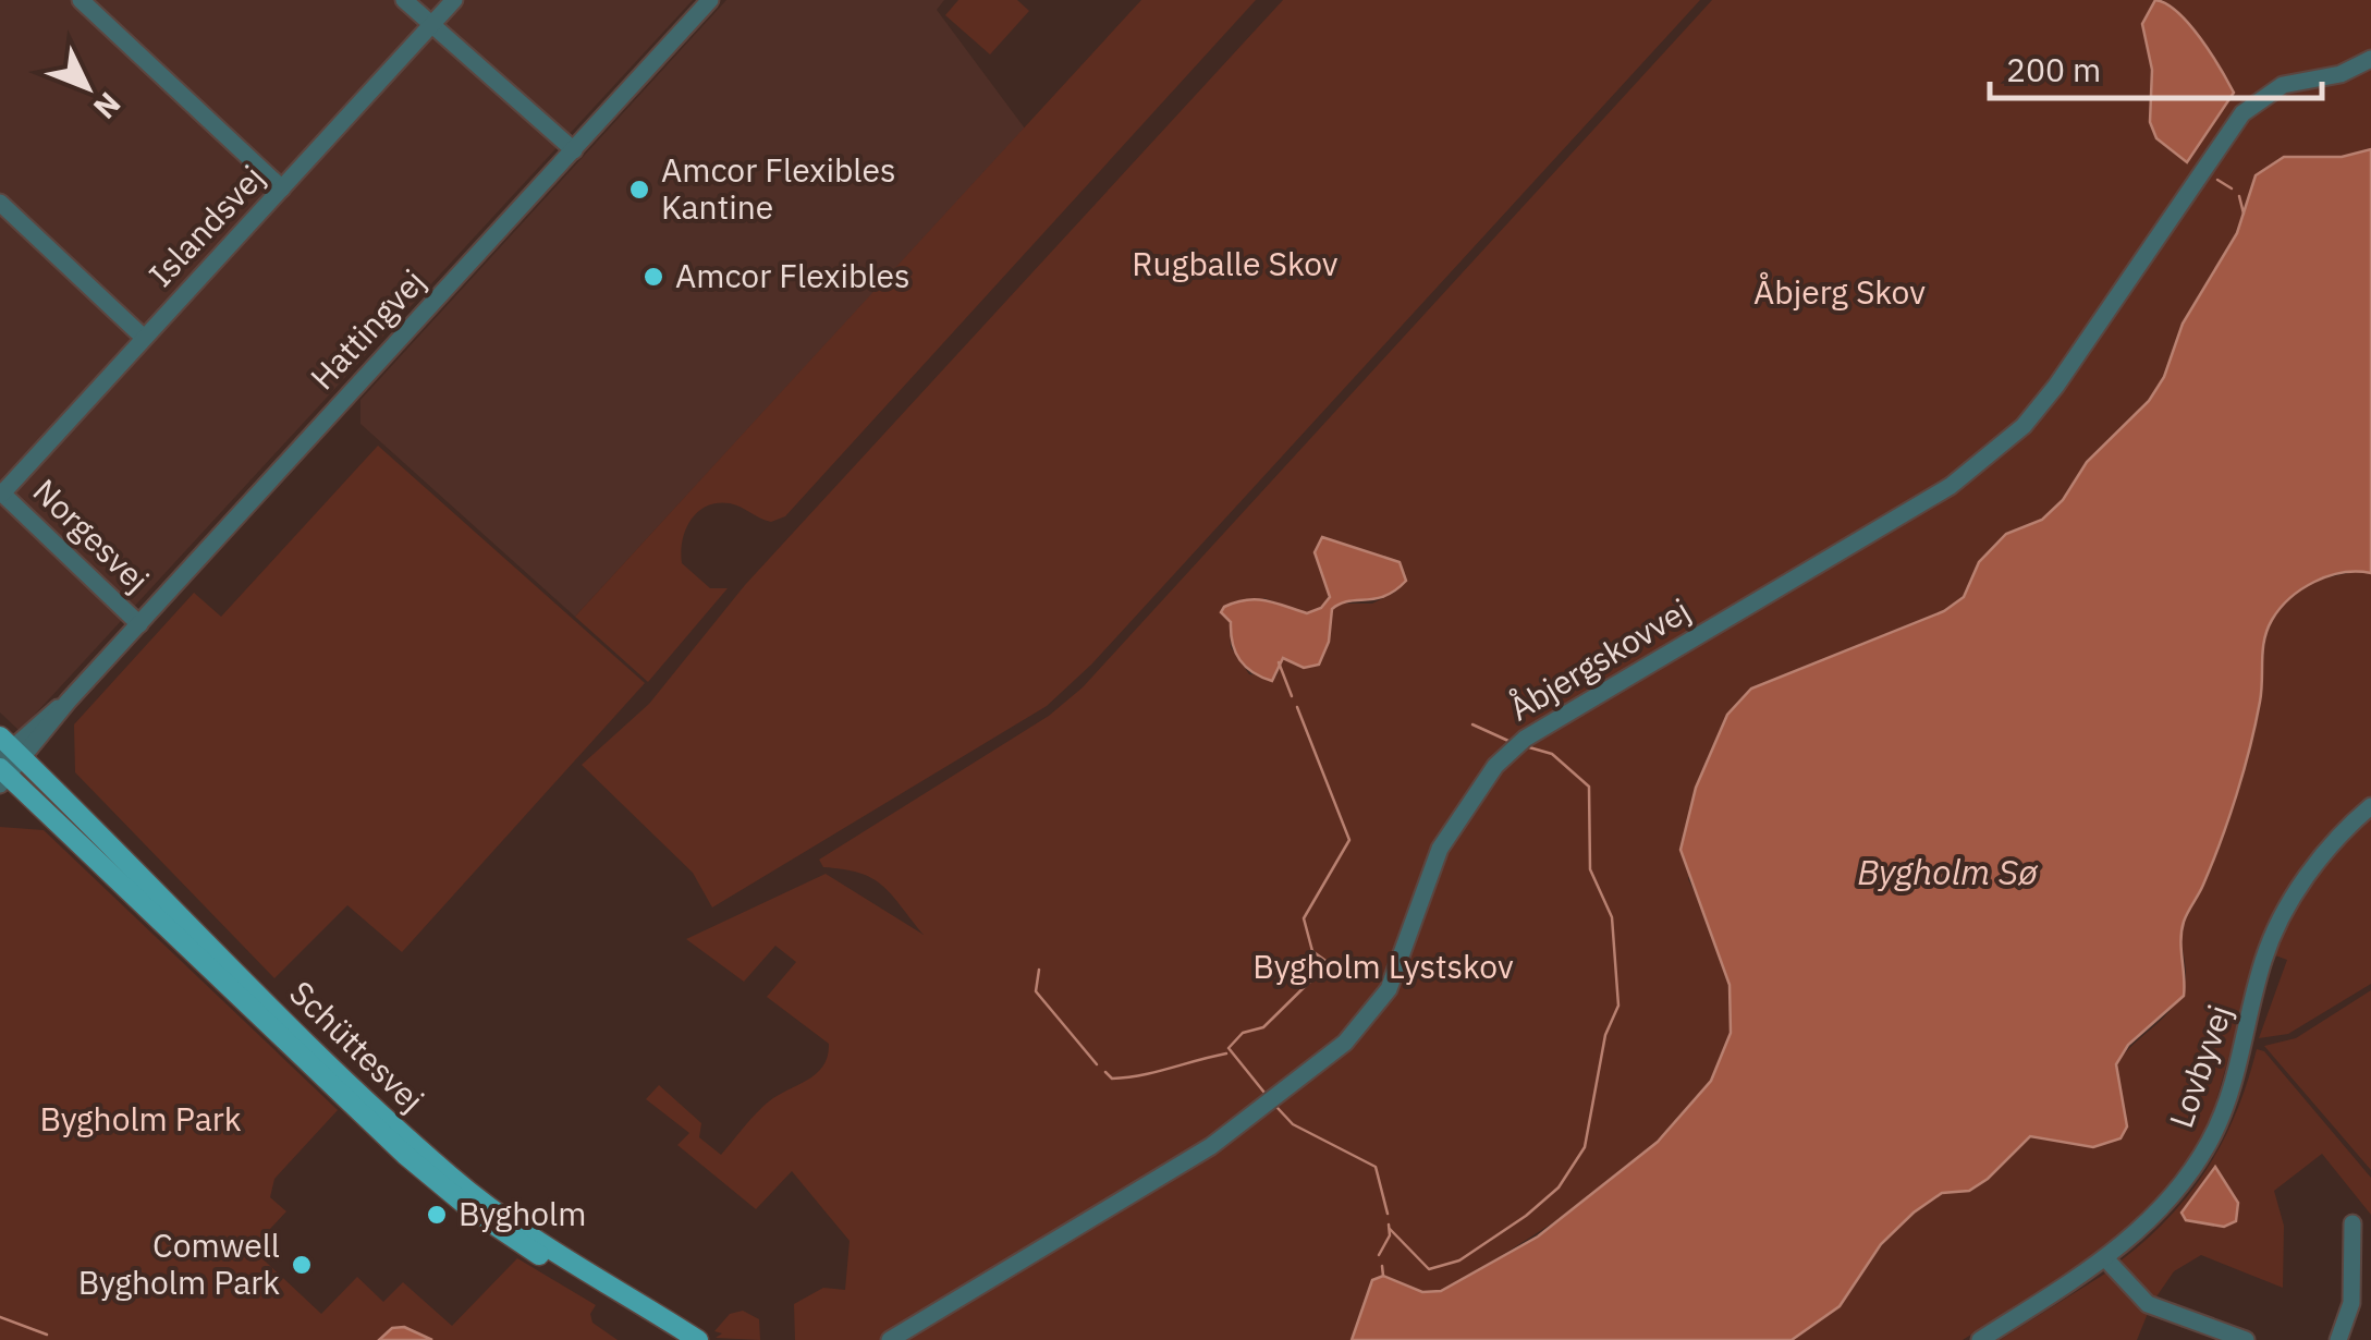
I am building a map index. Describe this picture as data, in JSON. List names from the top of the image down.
{
  "streets": {
    "main road": ["Schüttesvej"],
    "street": [
      "Islandsvej",
      "Hattingvej",
      "Norgesvej",
      "Åbjergskovvej",
      "Lovbyvej"
    ]
  },
  "crossings": [
    ["Islandsvej", "Norgesvej"],
    ["Hattingvej", "Norgesvej"],
    ["Hattingvej", "Schüttesvej"]
  ],
  "water": ["Bygholm Sø"],
  "parks": [
    "Rugballe Skov",
    "Åbjerg Skov",
    "Bygholm Lystskov",
    "Bygholm Park"
  ],
  "places": [
    "Amcor Flexibles Kantine",
    "Amcor Flexibles",
    "Bygholm",
    "Comwell Bygholm Park"
  ],
  "scale_bar": "200 m",
  "north": "bottom right"
}
